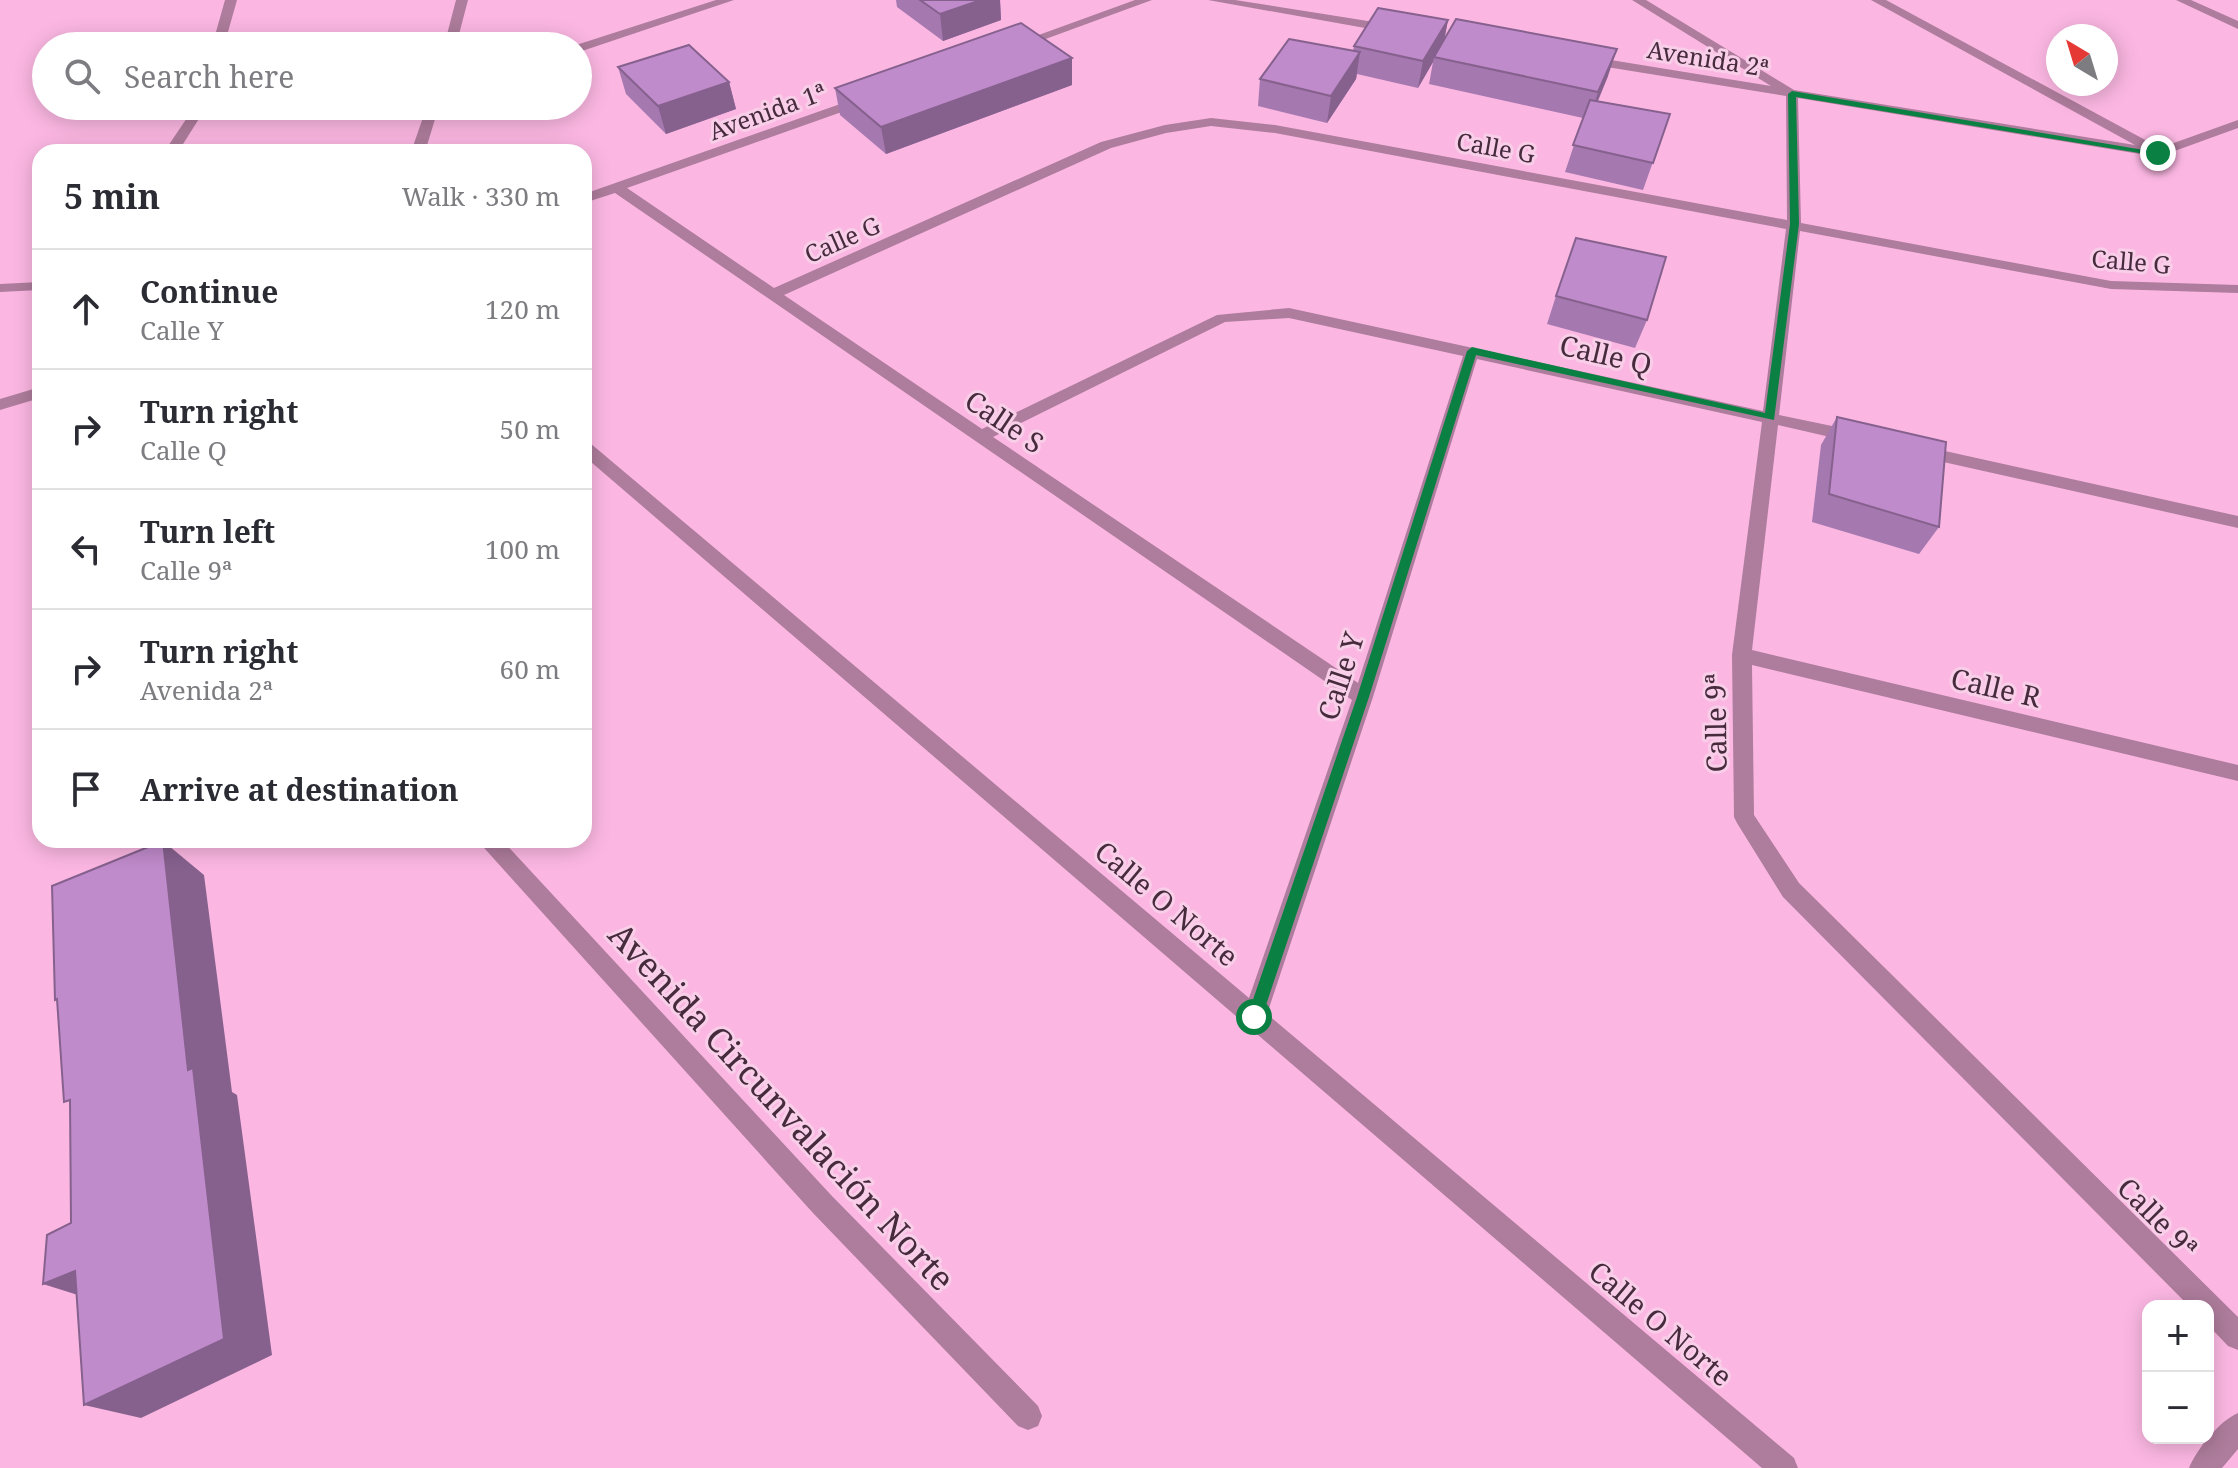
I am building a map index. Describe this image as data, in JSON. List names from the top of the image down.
{
  "streets": {
    "street": [
      "Avenida 2ª",
      "Avenida 1ª",
      "Calle G",
      "Calle Q",
      "Calle S",
      "Calle Y",
      "Calle R",
      "Calle 9ª",
      "Calle O Norte",
      "Avenida Circunvalación Norte"
    ]
  },
  "crossings": [
    ["Avenida 2ª", "Calle 9ª"],
    ["Avenida 1ª", "Calle S"],
    ["Calle G", "Calle S"],
    ["Calle G", "Calle 9ª"],
    ["Calle Q", "Calle S"],
    ["Calle Q", "Calle Y"],
    ["Calle Q", "Calle 9ª"],
    ["Calle S", "Calle Y"],
    ["Calle Y", "Calle O Norte"],
    ["Calle R", "Calle 9ª"]
  ],
  "north": "top left",
  "page": {
    "search": "Search here",
    "heading": ["5 min", "Walk · 330 m"],
    "list": [
      ["Continue", "Calle Y", "120 m"],
      ["Turn right", "Calle Q", "50 m"],
      ["Turn left", "Calle 9ª", "100 m"],
      ["Turn right", "Avenida 2ª", "60 m"],
      "Arrive at destination"
    ],
    "map_buttons": ["+", "−"]
  }
}
